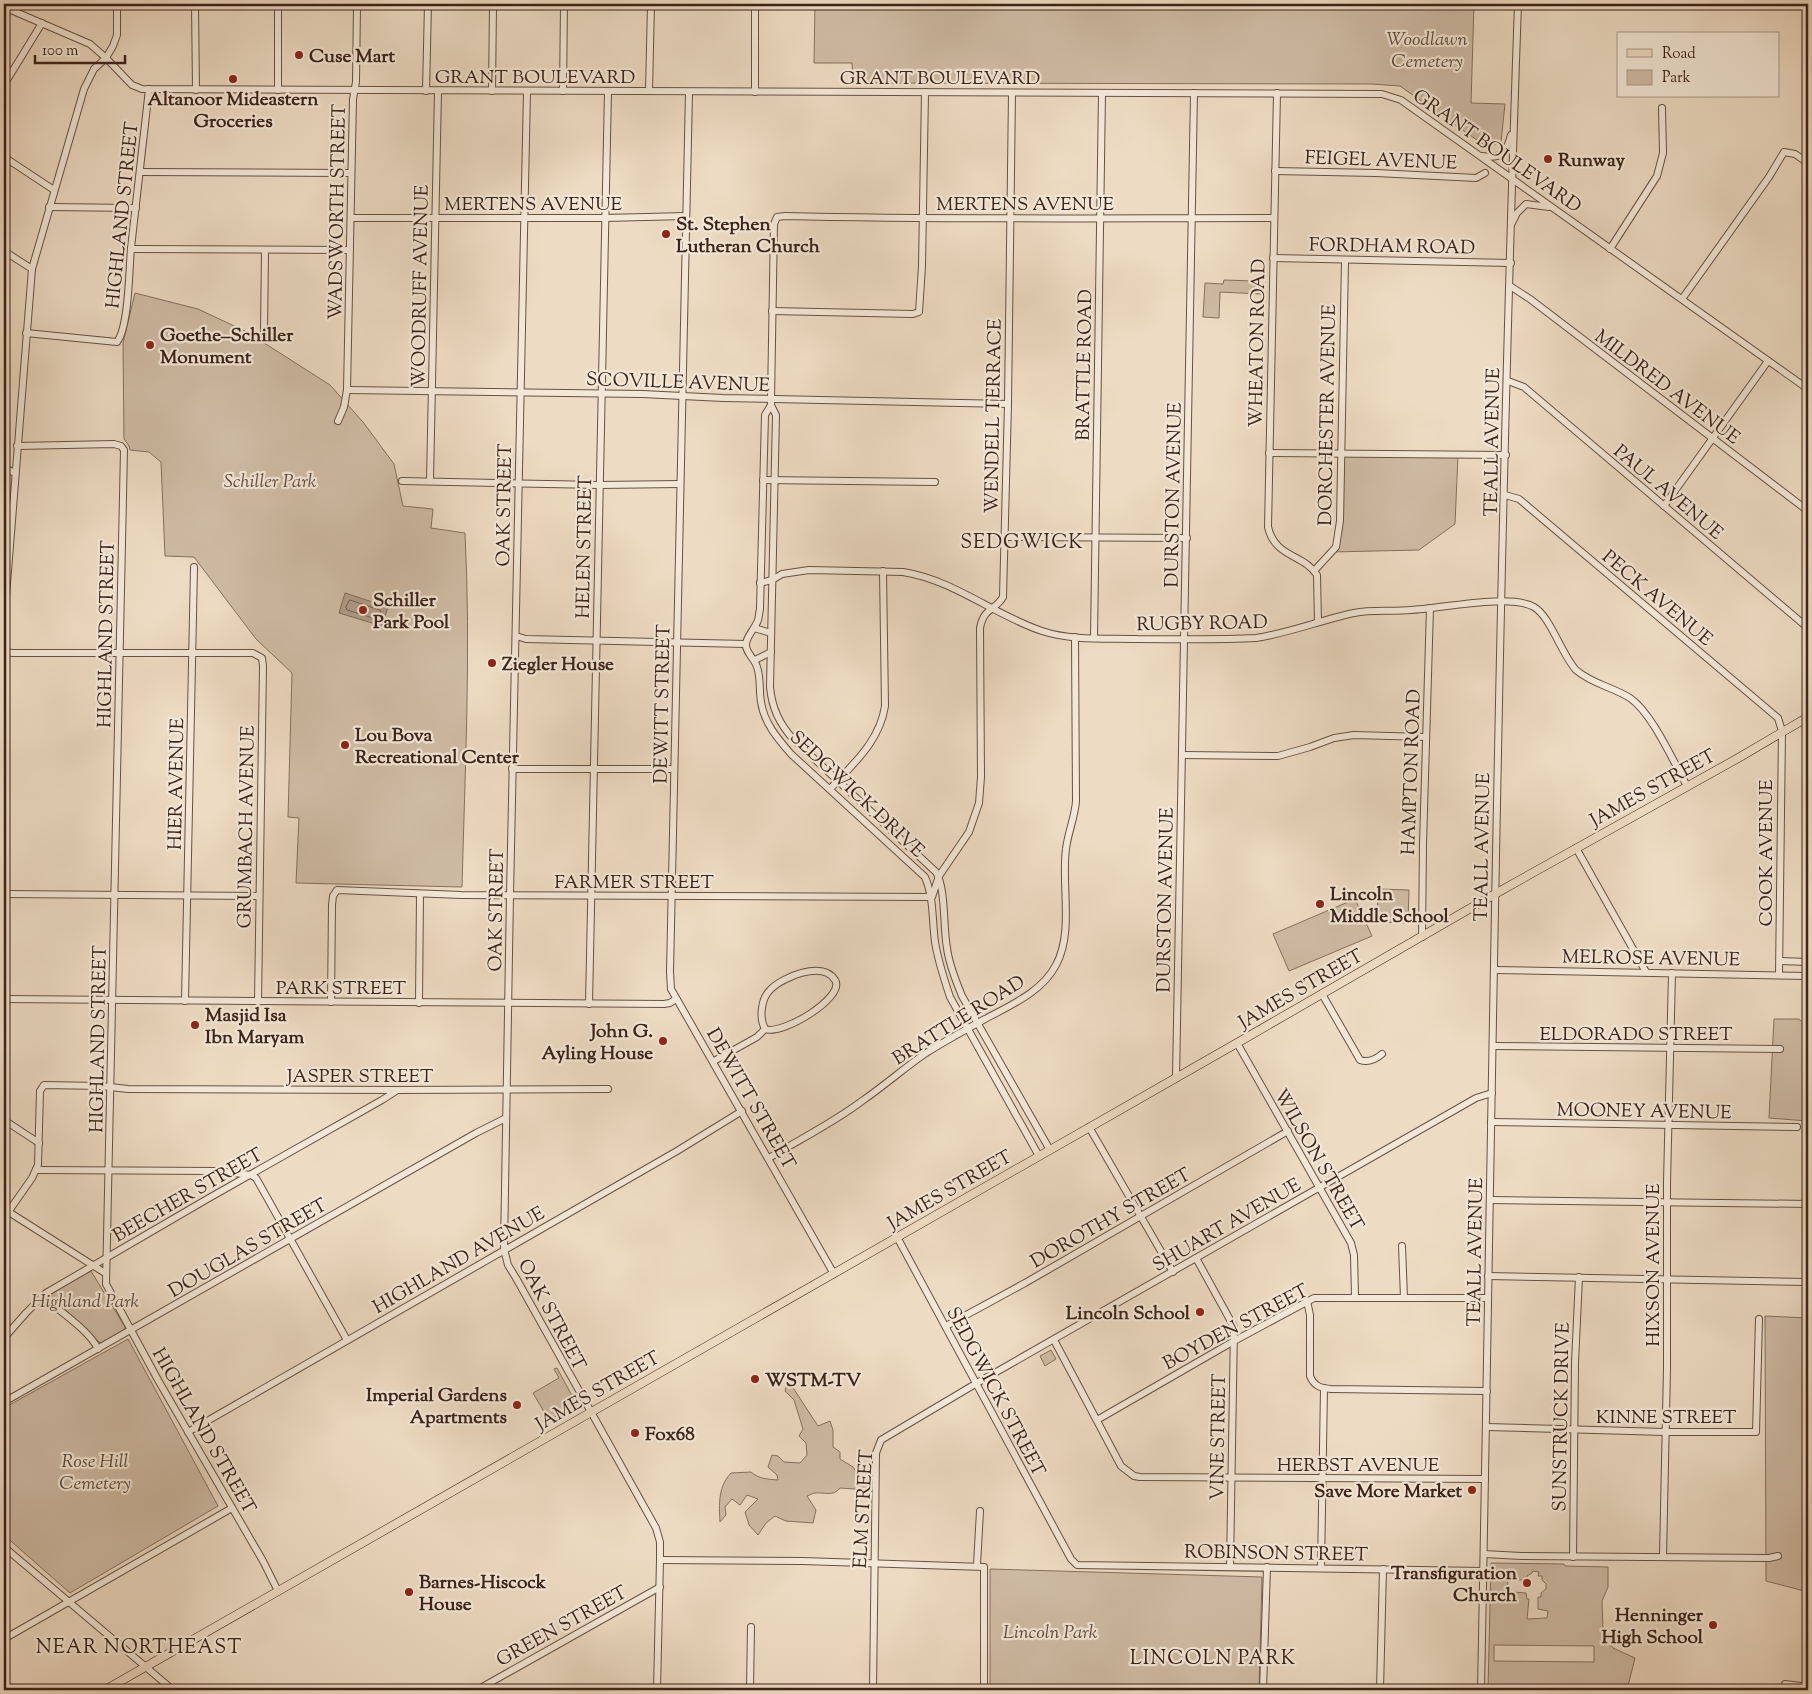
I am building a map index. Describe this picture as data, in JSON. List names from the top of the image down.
{
  "streets": {
    "main road": ["JAMES STREET"],
    "street": [
      "GRANT BOULEVARD",
      "FEIGEL AVENUE",
      "MERTENS AVENUE",
      "WADSWORTH STREET",
      "HIGHLAND STREET",
      "FORDHAM ROAD",
      "WOODRUFF AVENUE",
      "WHEATON ROAD",
      "BRATTLE ROAD",
      "SCOVILLE AVENUE",
      "MILDRED AVENUE",
      "DORCHESTER AVENUE",
      "WENDELL TERRACE",
      "TEALL AVENUE",
      "PAUL AVENUE",
      "DURSTON AVENUE",
      "OAK STREET",
      "HELEN STREET",
      "PECK AVENUE",
      "RUGBY ROAD",
      "DEWITT STREET",
      "HAMPTON ROAD",
      "HIER AVENUE",
      "SEDGWICK DRIVE",
      "GRUMBACH AVENUE",
      "COOK AVENUE",
      "FARMER STREET",
      "MELROSE AVENUE",
      "PARK STREET",
      "ELDORADO STREET",
      "JASPER STREET",
      "MOONEY AVENUE",
      "WILSON STREET",
      "BEECHER STREET",
      "DOROTHY STREET",
      "SHUART AVENUE",
      "DOUGLAS STREET",
      "HIGHLAND AVENUE",
      "HIXSON AVENUE",
      "BOYDEN STREET",
      "SEDGWICK STREET",
      "KINNE STREET",
      "SUNSTRUCK DRIVE",
      "VINE STREET",
      "HERBST AVENUE",
      "ELM STREET",
      "ROBINSON STREET",
      "GREEN STREET"
    ]
  },
  "crossings": [
    ["GRANT BOULEVARD", "WADSWORTH STREET"],
    ["GRANT BOULEVARD", "HIGHLAND STREET"],
    ["GRANT BOULEVARD", "WOODRUFF AVENUE"],
    ["GRANT BOULEVARD", "WHEATON ROAD"],
    ["GRANT BOULEVARD", "BRATTLE ROAD"],
    ["GRANT BOULEVARD", "WENDELL TERRACE"],
    ["GRANT BOULEVARD", "TEALL AVENUE"],
    ["GRANT BOULEVARD", "DURSTON AVENUE"],
    ["GRANT BOULEVARD", "OAK STREET"],
    ["GRANT BOULEVARD", "HELEN STREET"],
    ["GRANT BOULEVARD", "DEWITT STREET"],
    ["FEIGEL AVENUE", "WHEATON ROAD"],
    ["MERTENS AVENUE", "WADSWORTH STREET"],
    ["MERTENS AVENUE", "WOODRUFF AVENUE"],
    ["MERTENS AVENUE", "WHEATON ROAD"],
    ["MERTENS AVENUE", "BRATTLE ROAD"],
    ["MERTENS AVENUE", "WENDELL TERRACE"],
    ["MERTENS AVENUE", "DURSTON AVENUE"],
    ["MERTENS AVENUE", "OAK STREET"],
    ["MERTENS AVENUE", "HELEN STREET"],
    ["MERTENS AVENUE", "DEWITT STREET"],
    ["MERTENS AVENUE", "SEDGWICK DRIVE"],
    ["WADSWORTH STREET", "SCOVILLE AVENUE"],
    ["HIGHLAND STREET", "JAMES STREET"],
    ["HIGHLAND STREET", "PARK STREET"],
    ["HIGHLAND STREET", "JASPER STREET"],
    ["HIGHLAND STREET", "BEECHER STREET"],
    ["HIGHLAND STREET", "DOUGLAS STREET"],
    ["HIGHLAND STREET", "HIGHLAND AVENUE"],
    ["FORDHAM ROAD", "WHEATON ROAD"],
    ["FORDHAM ROAD", "DORCHESTER AVENUE"],
    ["FORDHAM ROAD", "TEALL AVENUE"],
    ["WOODRUFF AVENUE", "SCOVILLE AVENUE"],
    ["WHEATON ROAD", "DORCHESTER AVENUE"],
    ["BRATTLE ROAD", "RUGBY ROAD"],
    ["BRATTLE ROAD", "DEWITT STREET"],
    ["BRATTLE ROAD", "SEDGWICK DRIVE"],
    ["SCOVILLE AVENUE", "WENDELL TERRACE"],
    ["SCOVILLE AVENUE", "OAK STREET"],
    ["SCOVILLE AVENUE", "HELEN STREET"],
    ["SCOVILLE AVENUE", "DEWITT STREET"],
    ["SCOVILLE AVENUE", "SEDGWICK DRIVE"],
    ["MILDRED AVENUE", "TEALL AVENUE"],
    ["WENDELL TERRACE", "RUGBY ROAD"],
    ["WENDELL TERRACE", "SEDGWICK DRIVE"],
    ["WENDELL TERRACE", "FARMER STREET"],
    ["TEALL AVENUE", "PAUL AVENUE"],
    ["TEALL AVENUE", "PECK AVENUE"],
    ["TEALL AVENUE", "RUGBY ROAD"],
    ["TEALL AVENUE", "JAMES STREET"],
    ["TEALL AVENUE", "MELROSE AVENUE"],
    ["TEALL AVENUE", "ELDORADO STREET"],
    ["TEALL AVENUE", "MOONEY AVENUE"],
    ["TEALL AVENUE", "SHUART AVENUE"],
    ["TEALL AVENUE", "BOYDEN STREET"],
    ["TEALL AVENUE", "KINNE STREET"],
    ["TEALL AVENUE", "HERBST AVENUE"],
    ["TEALL AVENUE", "ROBINSON STREET"],
    ["DURSTON AVENUE", "RUGBY ROAD"],
    ["DURSTON AVENUE", "JAMES STREET"],
    ["OAK STREET", "JAMES STREET"],
    ["OAK STREET", "FARMER STREET"],
    ["OAK STREET", "PARK STREET"],
    ["OAK STREET", "JASPER STREET"],
    ["OAK STREET", "DOUGLAS STREET"],
    ["OAK STREET", "HIGHLAND AVENUE"],
    ["OAK STREET", "GREEN STREET"],
    ["HELEN STREET", "FARMER STREET"],
    ["HELEN STREET", "PARK STREET"],
    ["PECK AVENUE", "JAMES STREET"],
    ["PECK AVENUE", "COOK AVENUE"],
    ["RUGBY ROAD", "HAMPTON ROAD"],
    ["RUGBY ROAD", "JAMES STREET"],
    ["RUGBY ROAD", "SEDGWICK DRIVE"],
    ["DEWITT STREET", "JAMES STREET"],
    ["DEWITT STREET", "FARMER STREET"],
    ["DEWITT STREET", "PARK STREET"],
    ["DEWITT STREET", "HIGHLAND AVENUE"],
    ["HAMPTON ROAD", "JAMES STREET"],
    ["HIER AVENUE", "GRUMBACH AVENUE"],
    ["HIER AVENUE", "PARK STREET"],
    ["JAMES STREET", "SEDGWICK DRIVE"],
    ["JAMES STREET", "COOK AVENUE"],
    ["JAMES STREET", "WILSON STREET"],
    ["JAMES STREET", "SEDGWICK STREET"],
    ["SEDGWICK DRIVE", "FARMER STREET"],
    ["GRUMBACH AVENUE", "PARK STREET"],
    ["COOK AVENUE", "MELROSE AVENUE"],
    ["FARMER STREET", "PARK STREET"],
    ["MELROSE AVENUE", "HIXSON AVENUE"],
    ["ELDORADO STREET", "HIXSON AVENUE"],
    ["JASPER STREET", "BEECHER STREET"],
    ["MOONEY AVENUE", "HIXSON AVENUE"],
    ["WILSON STREET", "DOROTHY STREET"],
    ["WILSON STREET", "SHUART AVENUE"],
    ["WILSON STREET", "BOYDEN STREET"],
    ["DOROTHY STREET", "SEDGWICK STREET"],
    ["SHUART AVENUE", "SEDGWICK STREET"],
    ["SHUART AVENUE", "VINE STREET"],
    ["SHUART AVENUE", "HERBST AVENUE"],
    ["SHUART AVENUE", "ELM STREET"],
    ["HIXSON AVENUE", "KINNE STREET"],
    ["BOYDEN STREET", "VINE STREET"],
    ["BOYDEN STREET", "HERBST AVENUE"],
    ["SEDGWICK STREET", "ELM STREET"],
    ["SEDGWICK STREET", "ROBINSON STREET"],
    ["KINNE STREET", "SUNSTRUCK DRIVE"],
    ["VINE STREET", "HERBST AVENUE"],
    ["VINE STREET", "ROBINSON STREET"]
  ],
  "districts": ["SEDGWICK", "NEAR NORTHEAST", "LINCOLN PARK"],
  "parks": [
    "Woodlawn Cemetery",
    "Schiller Park",
    "Highland Park",
    "Rose Hill Cemetery",
    "Lincoln Park"
  ],
  "places": [
    "Cuse Mart",
    "Altanoor Mideastern Groceries",
    "Runway",
    "St. Stephen Lutheran Church",
    "Goethe–Schiller Monument",
    "Schiller Park Pool",
    "Ziegler House",
    "Lou Bova Recreational Center",
    "Lincoln Middle School",
    "Masjid Isa Ibn Maryam",
    "John G. Ayling House",
    "Lincoln School",
    "WSTM-TV",
    "Imperial Gardens Apartments",
    "Fox68",
    "Save More Market",
    "Transfiguration Church",
    "Barnes-Hiscock House",
    "Henninger High School"
  ],
  "legend": ["Road", "Park"],
  "scale_bar": "100 m"
}
